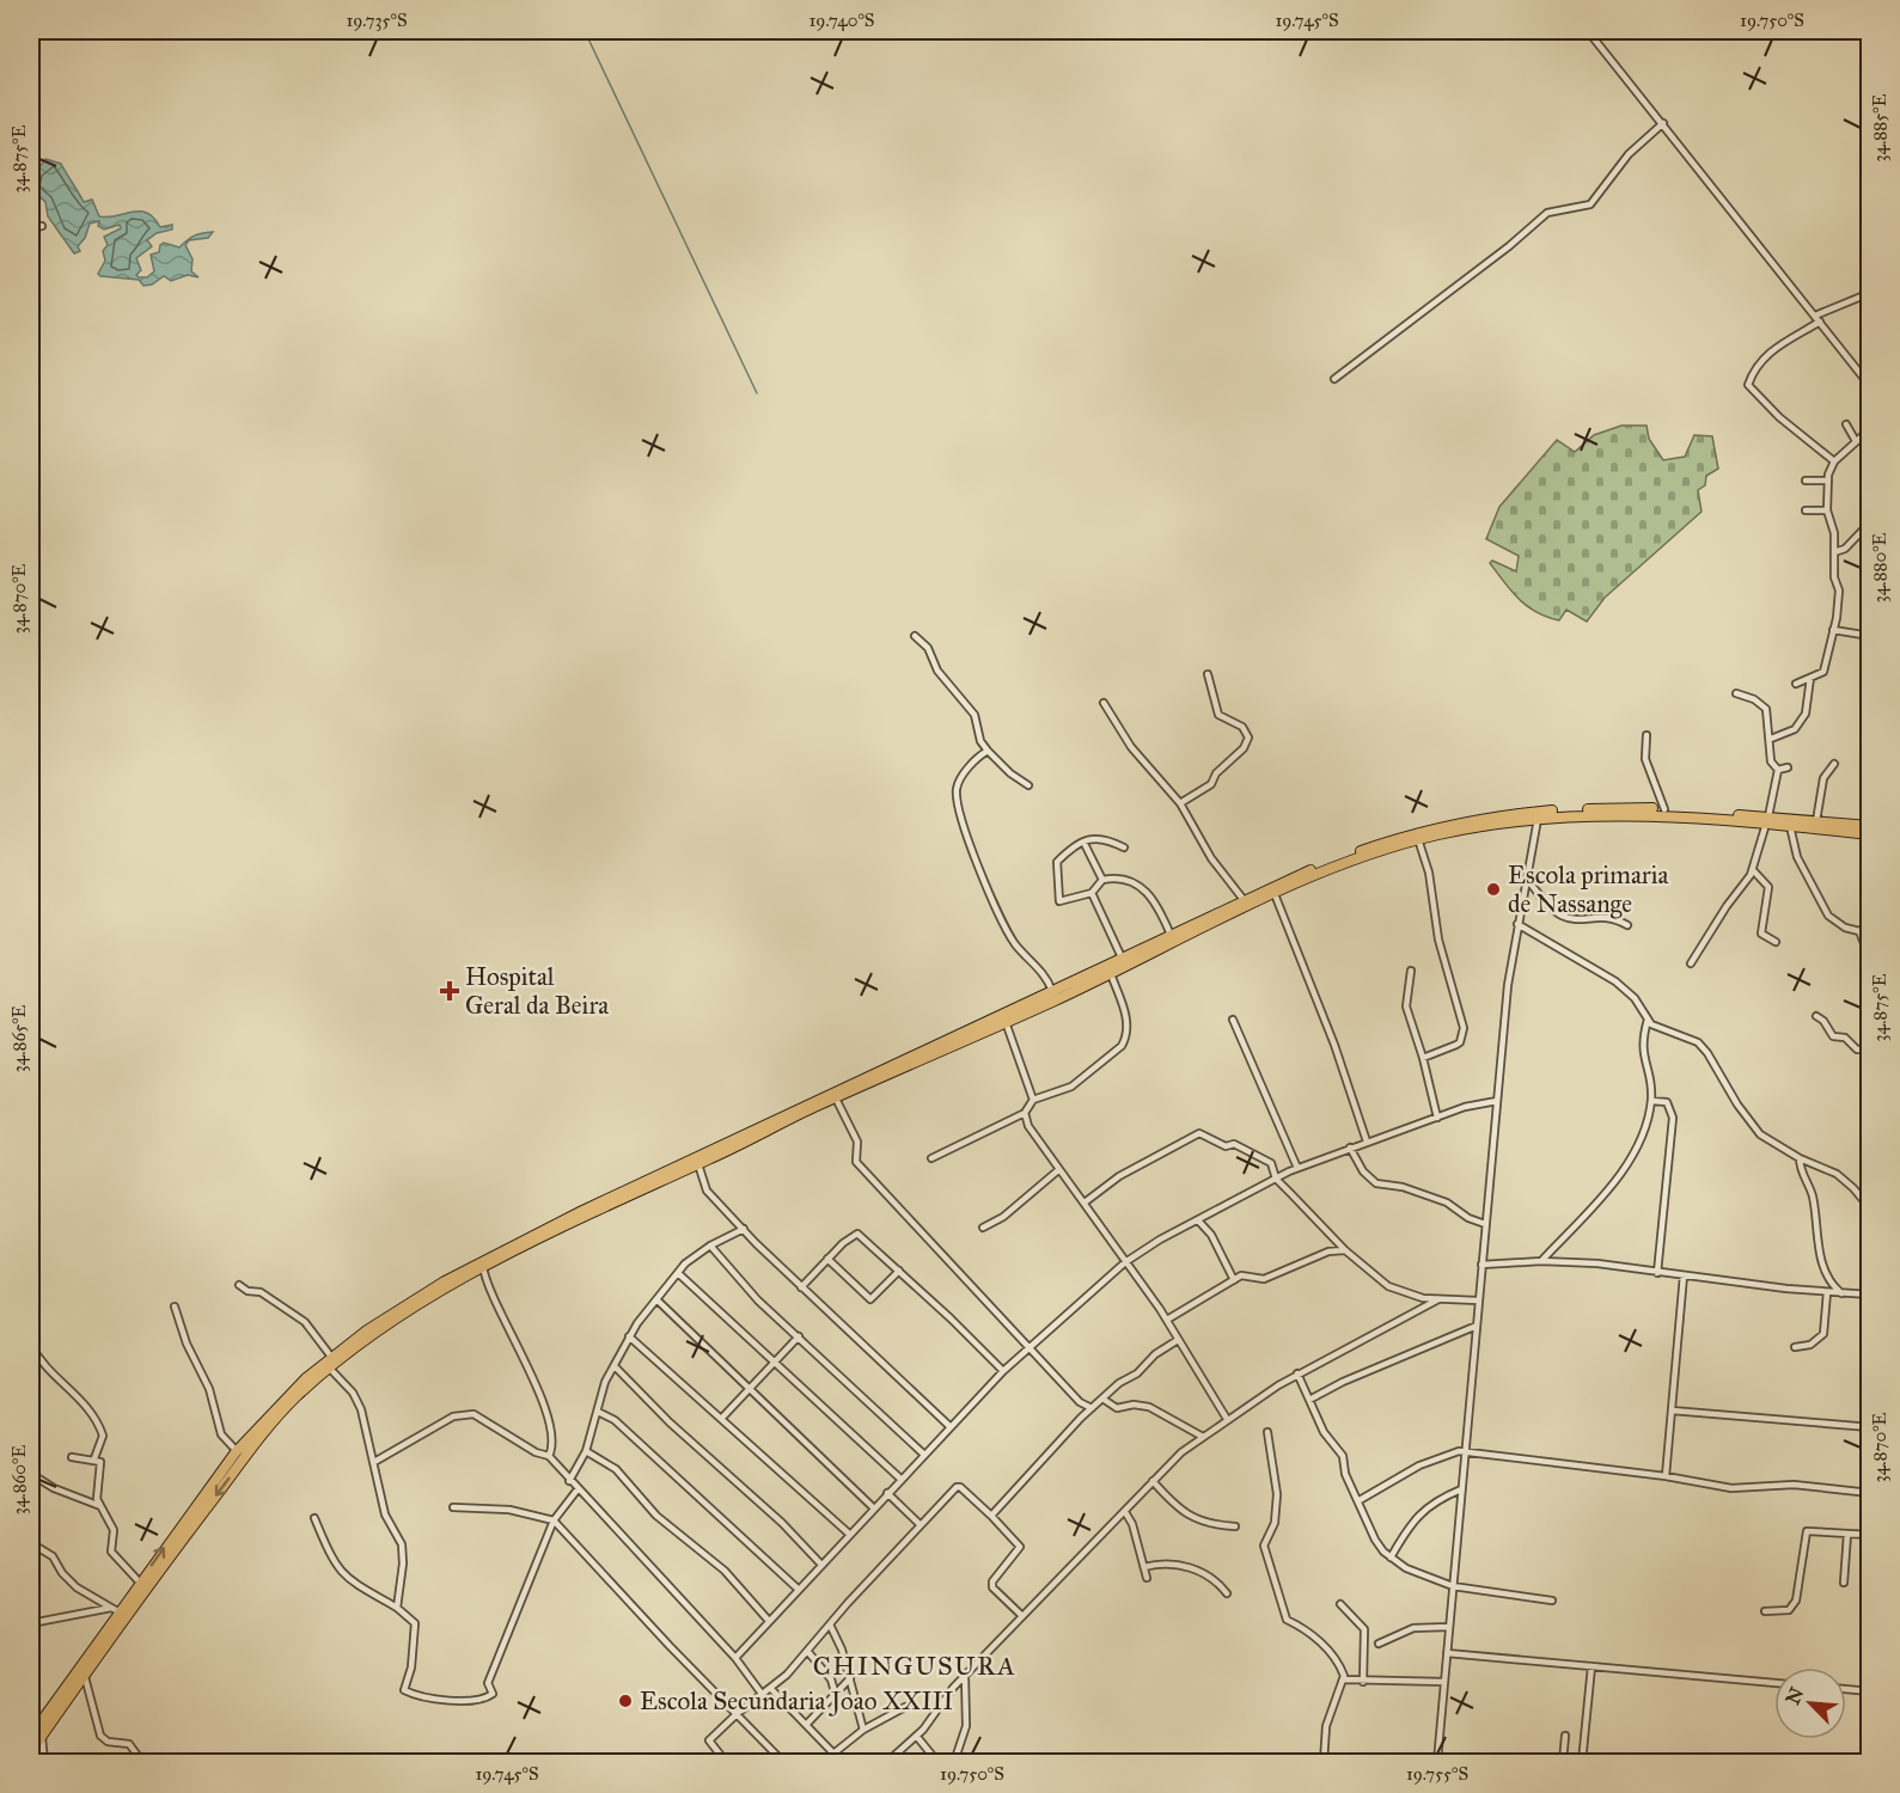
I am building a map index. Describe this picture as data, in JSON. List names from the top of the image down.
{
  "districts": ["CHINGUSURA"],
  "places": {
    "other": ["Escola primaria de Nassange", "Escola Secundaria Joao XXIII"],
    "health": ["Hospital Geral da Beira"]
  },
  "north": "top left",
  "coordinates": [
    "19.735°S",
    "19.740°S",
    "19.745°S",
    "19.750°S",
    "34.885°E",
    "34.875°E",
    "34.880°E",
    "34.870°E",
    "34.865°E",
    "34.860°E",
    "19.755°S"
  ]
}
